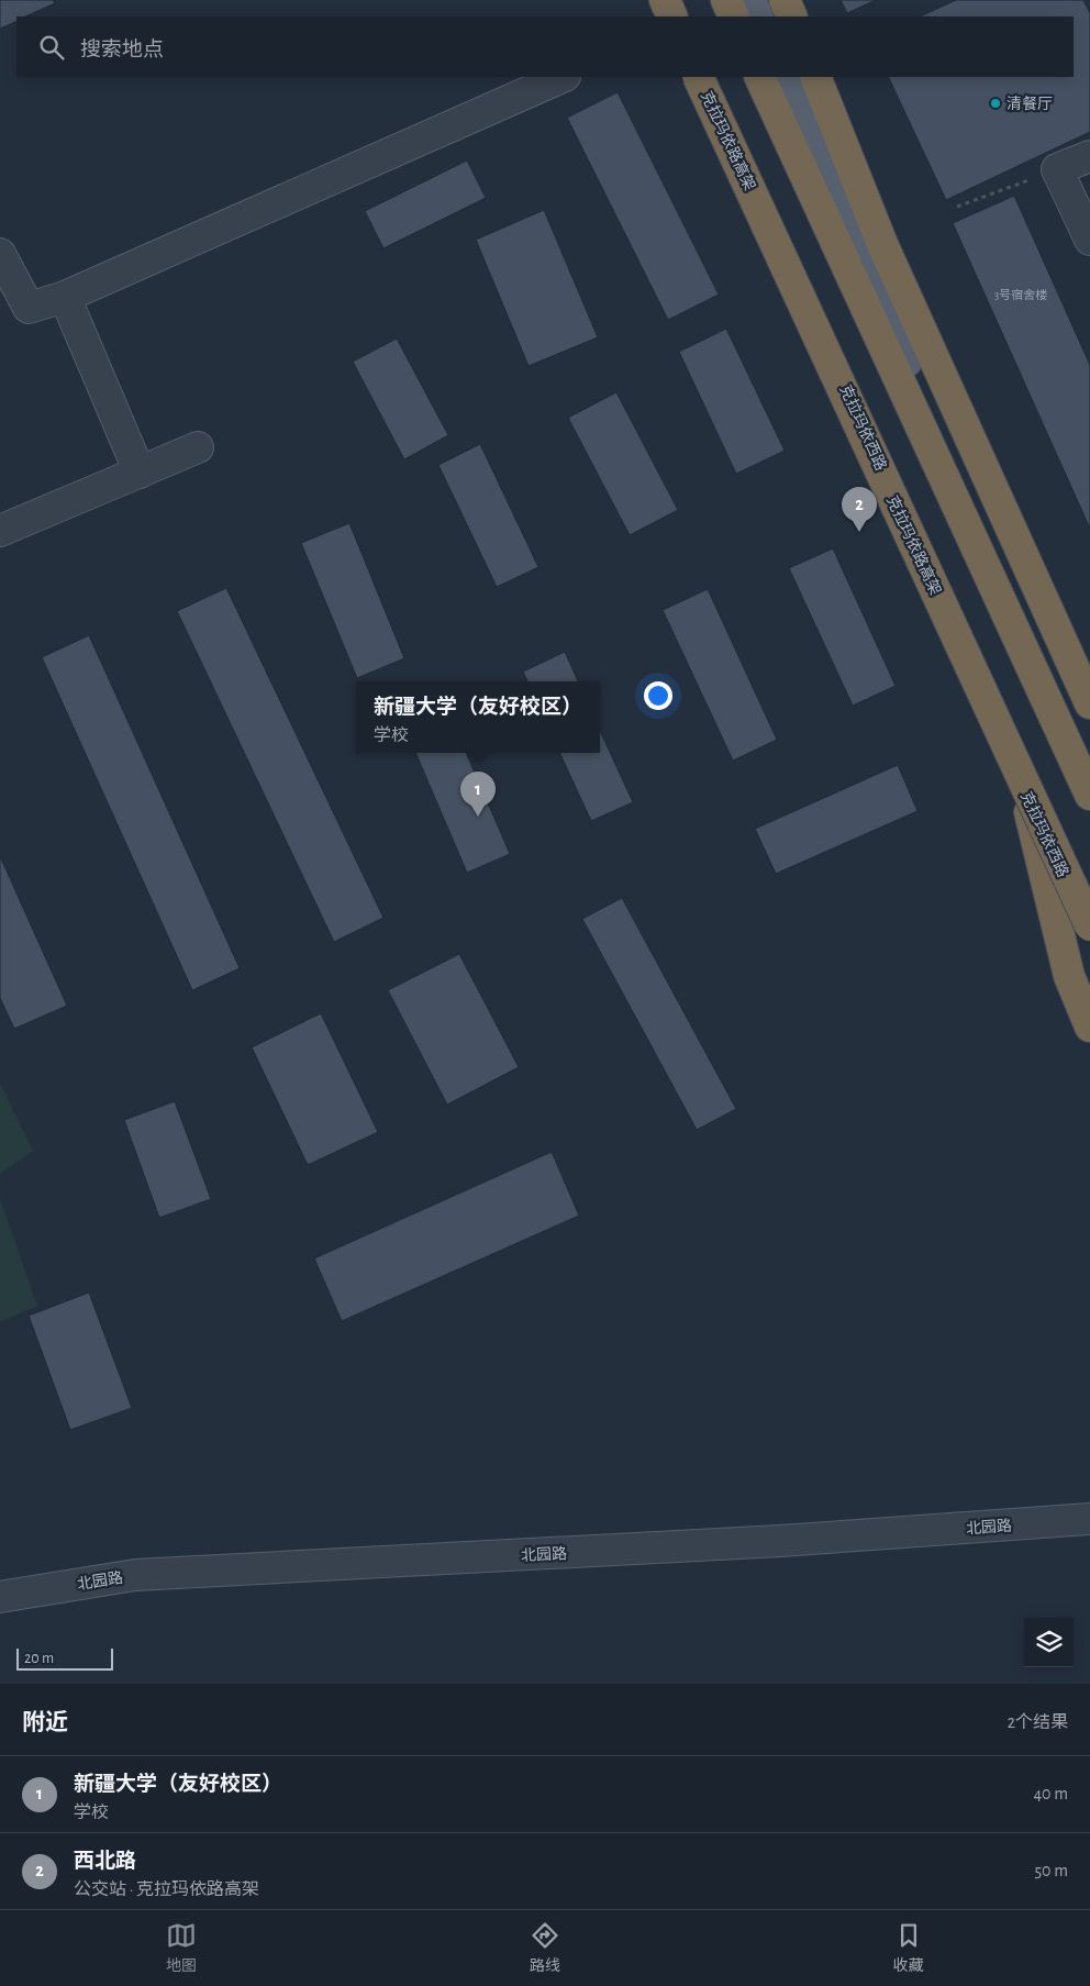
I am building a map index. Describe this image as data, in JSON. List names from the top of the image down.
{
  "streets": {
    "highway": ["克拉玛依路高架"],
    "main road": ["克拉玛依西路"],
    "street": ["北园路"]
  },
  "places": ["清餐厅"],
  "house_numbers": ["3号宿舍楼"],
  "scale_bar": "20 m",
  "page": {
    "search": "搜索地点",
    "pins": ["2", "1"],
    "popup": ["新疆大学（友好校区）", "学校"],
    "scale": "20 m",
    "heading": ["附近", "2个结果"],
    "list": [
      {
        "mark": "1",
        "name": "新疆大学（友好校区）",
        "note": "学校",
        "value": "40 m"
      },
      {
        "mark": "2",
        "name": "西北路",
        "note": "公交站 · 克拉玛依路高架",
        "value": "50 m"
      }
    ],
    "nav": ["地图", "路线", "收藏"]
  }
}
